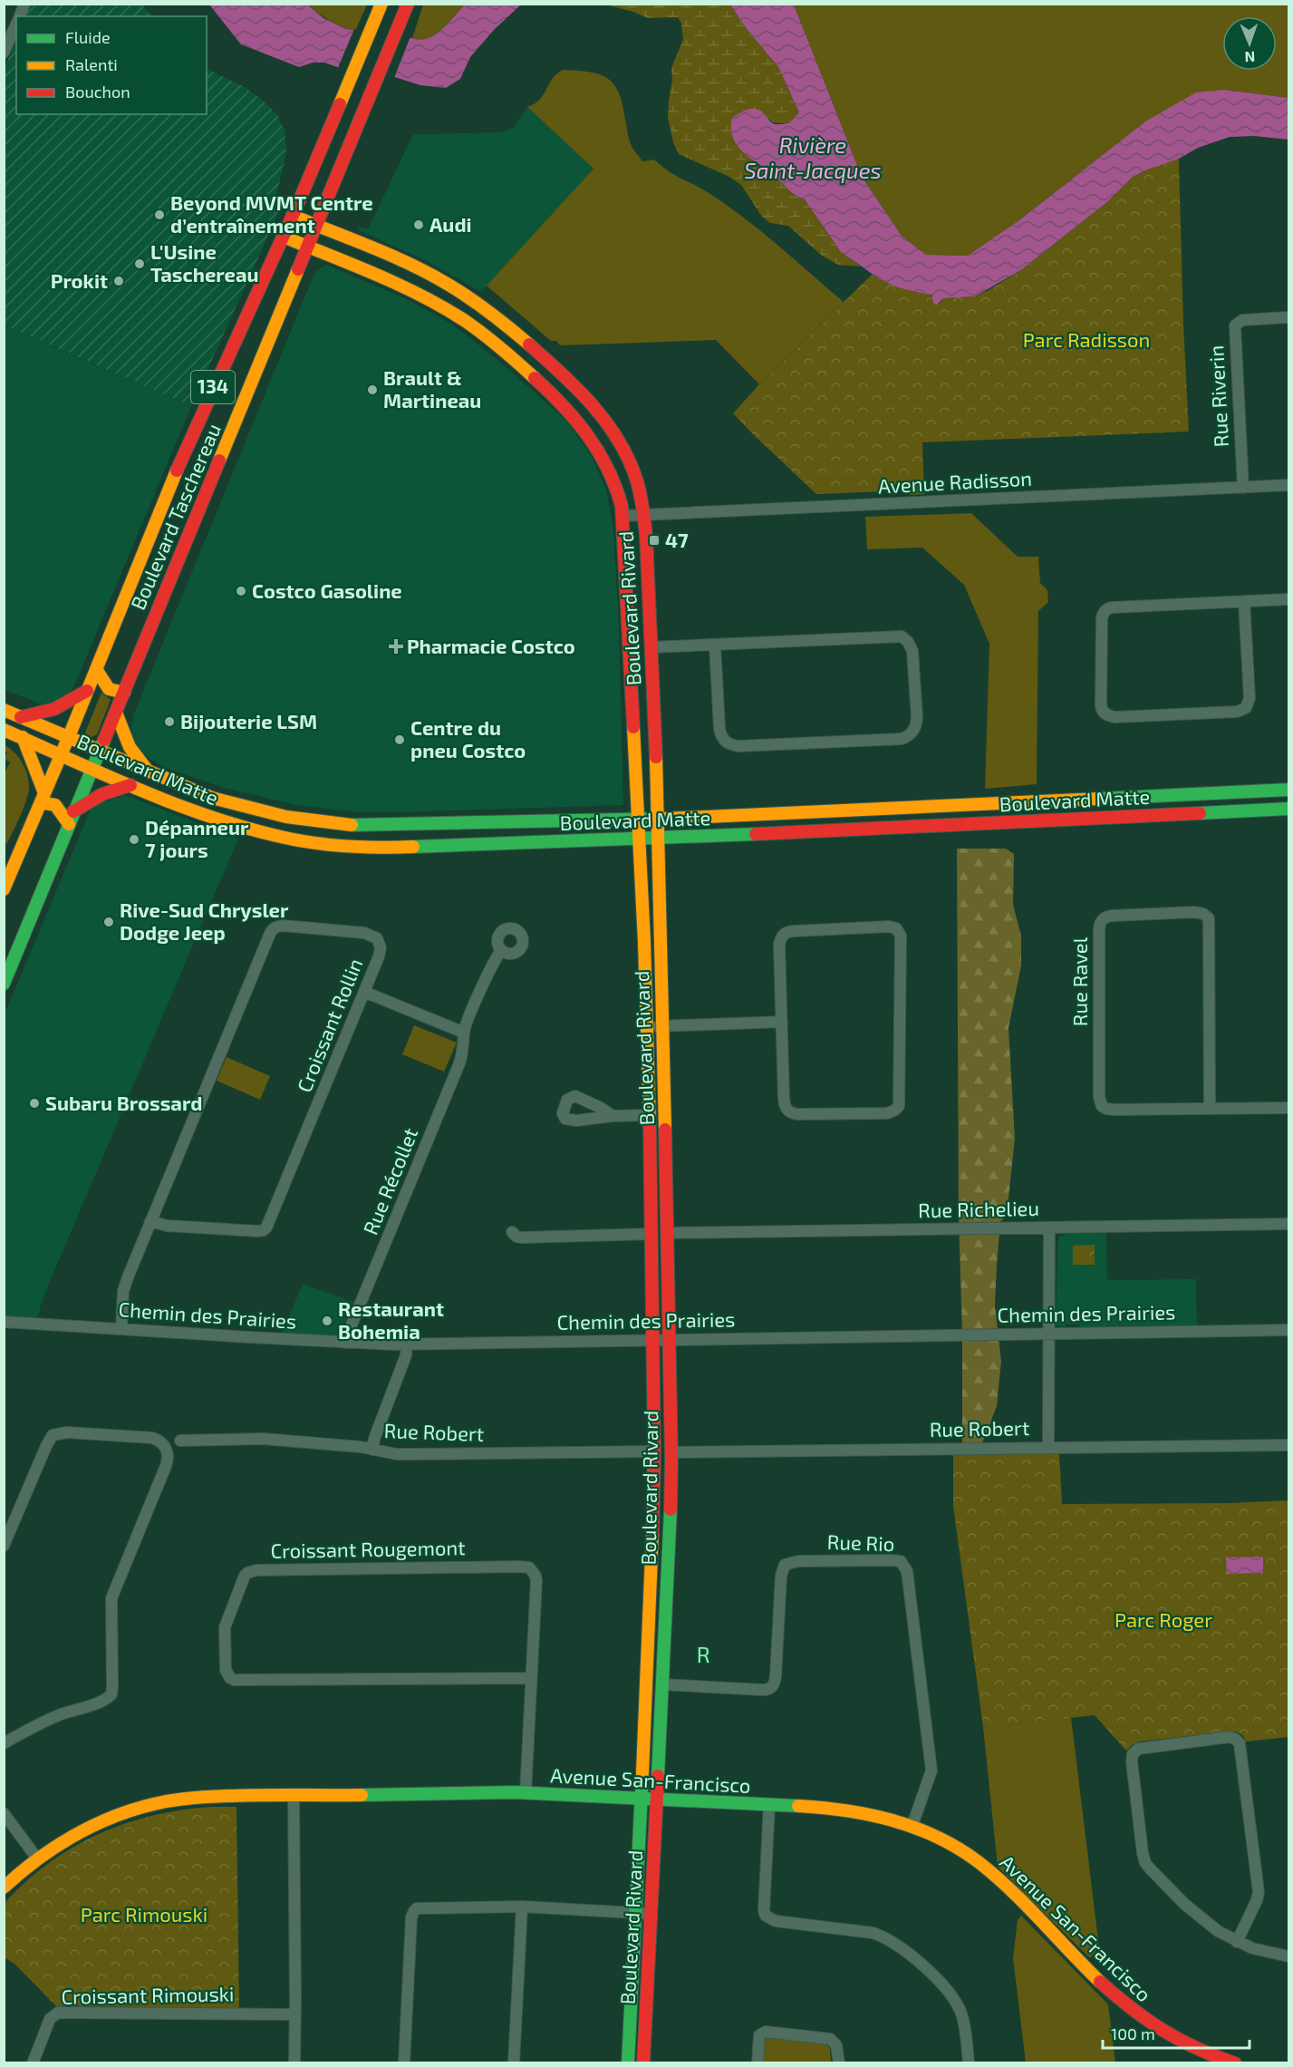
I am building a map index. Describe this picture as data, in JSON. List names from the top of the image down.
{
  "streets": {
    "street": [
      "134",
      "Rue Riverin",
      "Avenue Radisson",
      "Boulevard Taschereau",
      "Boulevard Rivard",
      "Boulevard Matte",
      "Rue Ravel",
      "Croissant Rollin",
      "Rue Récollet",
      "Rue Richelieu",
      "Chemin des Prairies",
      "Rue Robert",
      "Rue Rio",
      "Croissant Rougemont",
      "Avenue San-Francisco",
      "Croissant Rimouski"
    ]
  },
  "crossings": [
    ["Rue Riverin", "Avenue Radisson"],
    ["Avenue Radisson", "Boulevard Rivard"],
    ["Boulevard Taschereau", "Boulevard Rivard"],
    ["Boulevard Taschereau", "Boulevard Matte"],
    ["Boulevard Rivard", "Boulevard Matte"],
    ["Boulevard Rivard", "Rue Richelieu"],
    ["Boulevard Rivard", "Chemin des Prairies"],
    ["Boulevard Rivard", "Rue Robert"],
    ["Boulevard Rivard", "Rue Rio"],
    ["Boulevard Rivard", "Avenue San-Francisco"],
    ["Croissant Rollin", "Chemin des Prairies"],
    ["Rue Récollet", "Chemin des Prairies"],
    ["Rue Rio", "Avenue San-Francisco"],
    ["Croissant Rougemont", "Avenue San-Francisco"]
  ],
  "districts": ["R"],
  "water": ["Rivière Saint-Jacques"],
  "parks": ["Parc Radisson", "Parc Roger", "Parc Rimouski"],
  "places": {
    "other": [
      "Beyond MVMT Centre d’entraînement",
      "Audi",
      "L'Usine Taschereau",
      "Prokit",
      "Brault & Martineau",
      "Costco Gasoline",
      "Bijouterie LSM",
      "Centre du pneu Costco",
      "Dépanneur 7 jours",
      "Rive-Sud Chrysler Dodge Jeep",
      "Subaru Brossard",
      "Restaurant Bohemia"
    ],
    "transit": ["47"],
    "health": ["Pharmacie Costco"]
  },
  "legend": ["Fluide", "Ralenti", "Bouchon"],
  "scale_bar": "100 m",
  "north": "bottom"
}
